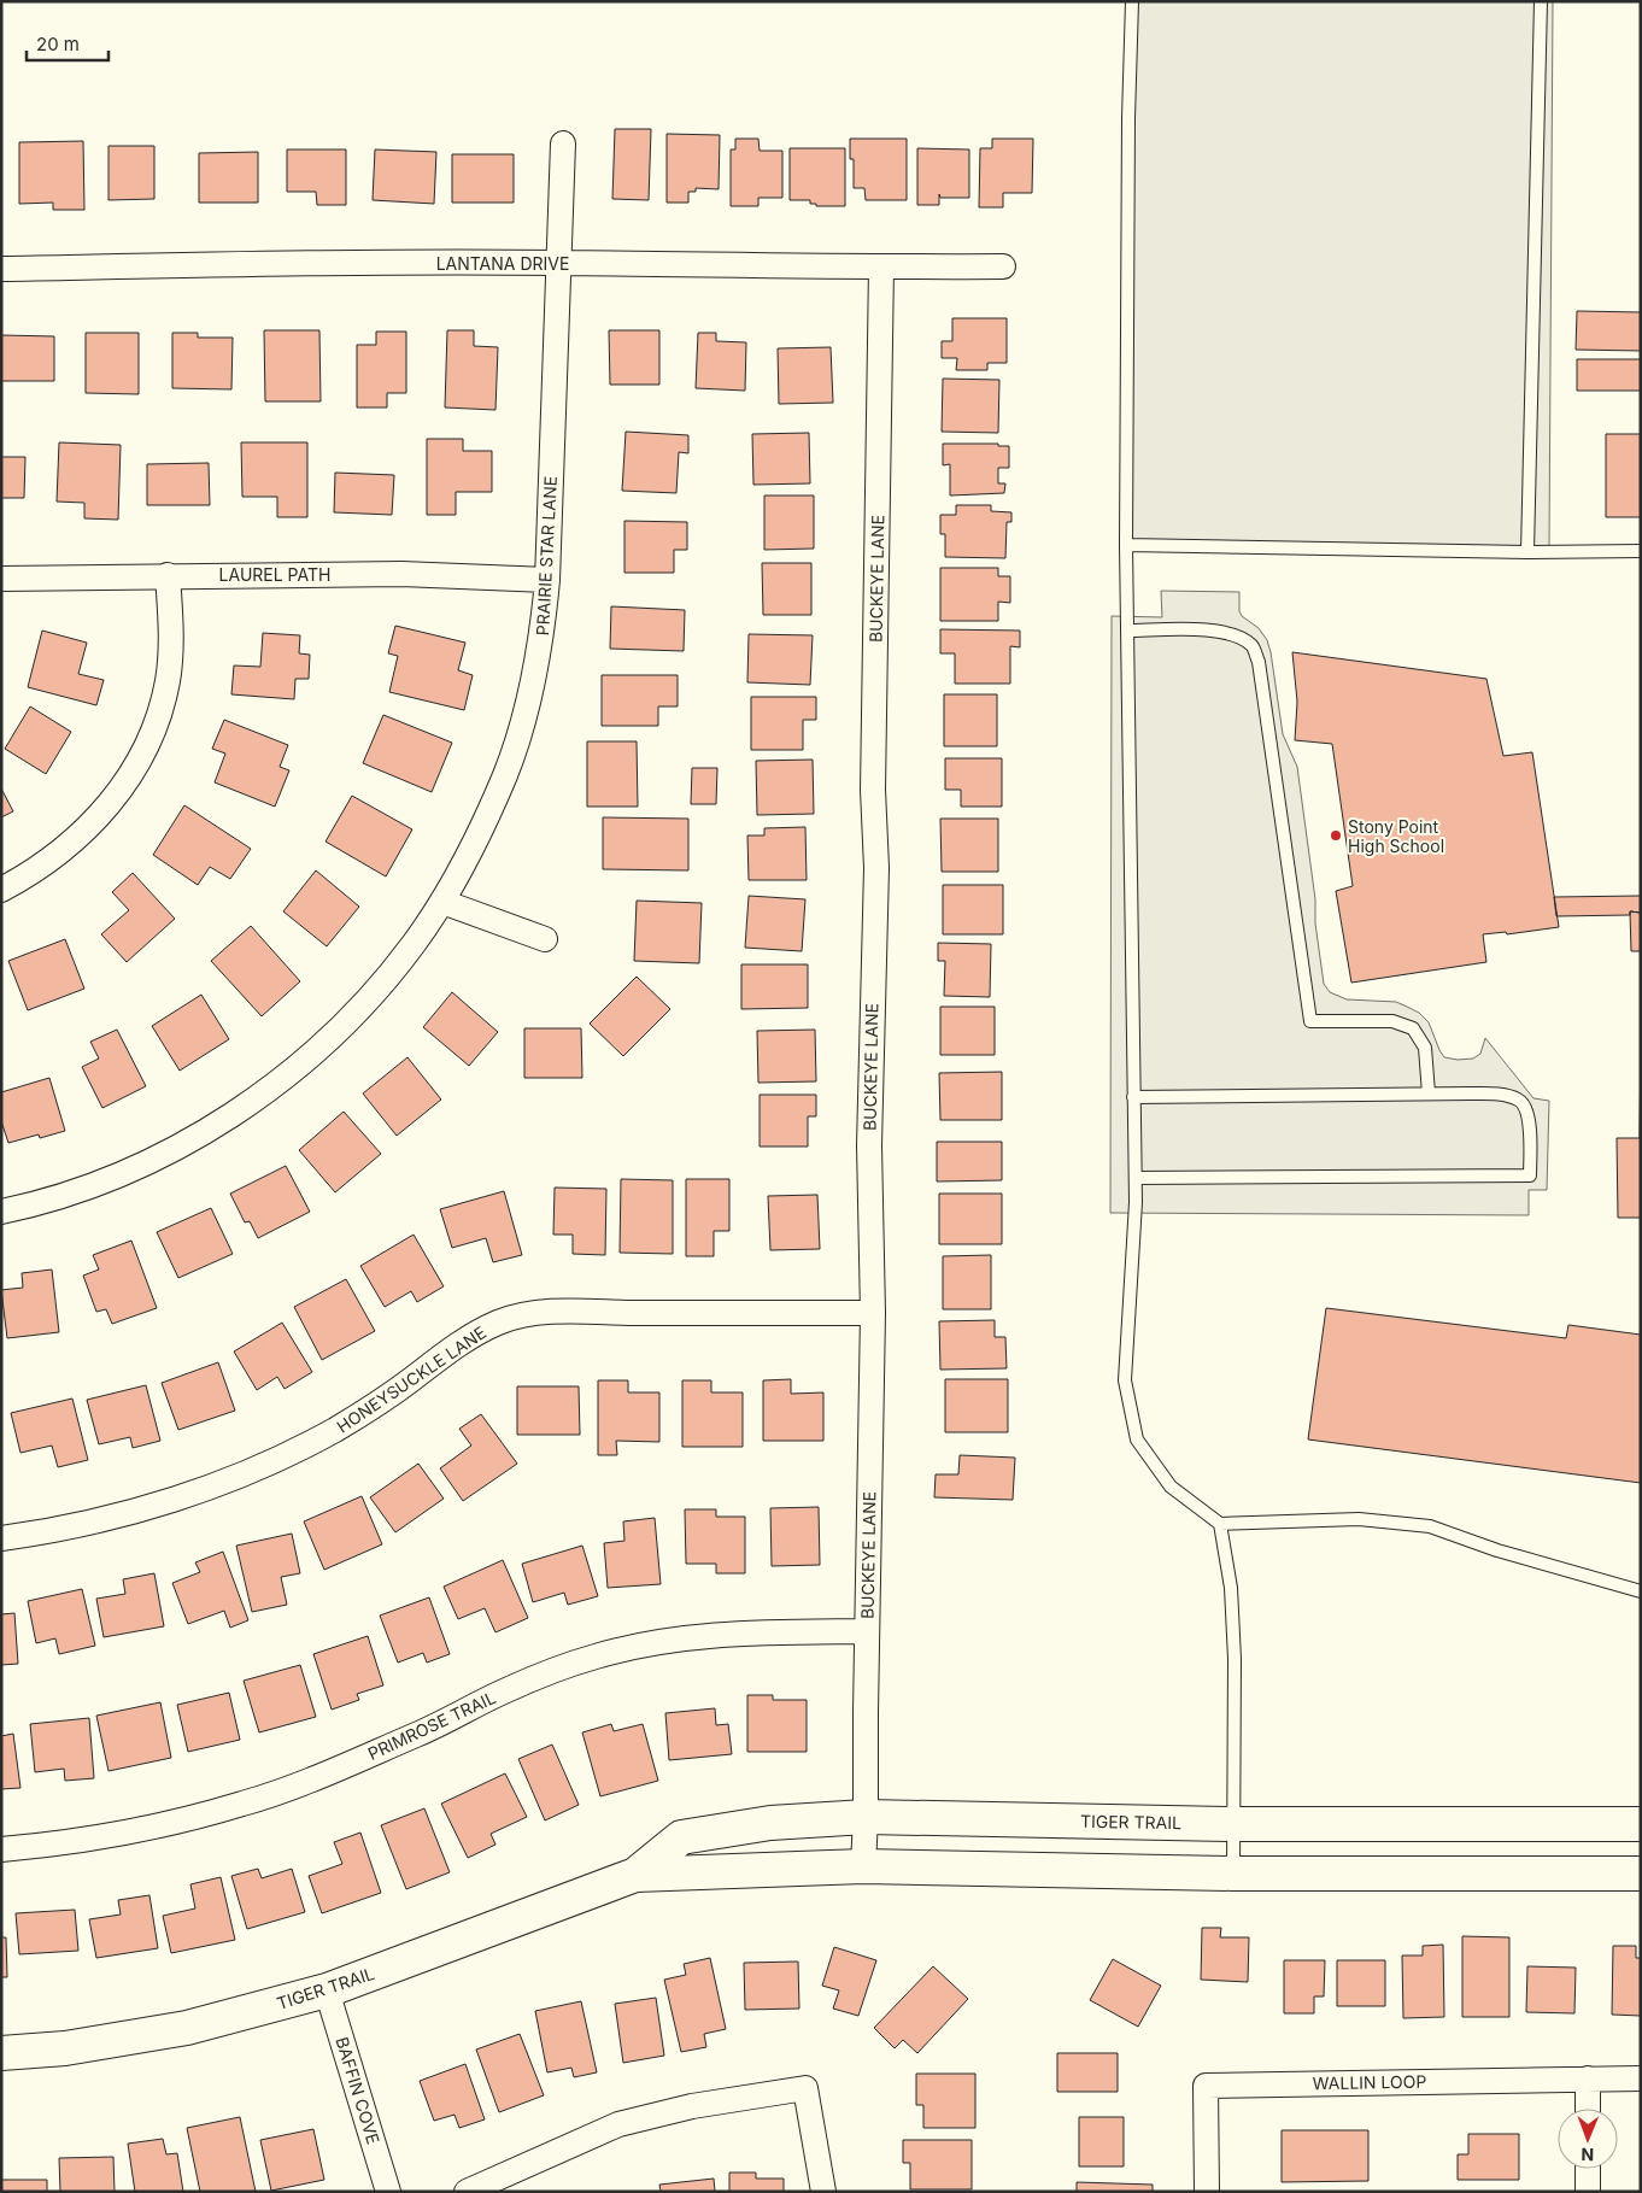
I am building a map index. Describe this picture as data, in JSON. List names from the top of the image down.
{
  "streets": {
    "street": [
      "LANTANA DRIVE",
      "PRAIRIE STAR LANE",
      "LAUREL PATH",
      "BUCKEYE LANE",
      "HONEYSUCKLE LANE",
      "PRIMROSE TRAIL",
      "TIGER TRAIL",
      "WALLIN LOOP",
      "BAFFIN COVE"
    ]
  },
  "crossings": [
    ["LANTANA DRIVE", "PRAIRIE STAR LANE"],
    ["LANTANA DRIVE", "BUCKEYE LANE"],
    ["PRAIRIE STAR LANE", "LAUREL PATH"],
    ["BUCKEYE LANE", "HONEYSUCKLE LANE"],
    ["BUCKEYE LANE", "PRIMROSE TRAIL"],
    ["BUCKEYE LANE", "TIGER TRAIL"],
    ["TIGER TRAIL", "BAFFIN COVE"]
  ],
  "places": ["Stony Point High School"],
  "scale_bar": "20 m",
  "north": "bottom"
}
